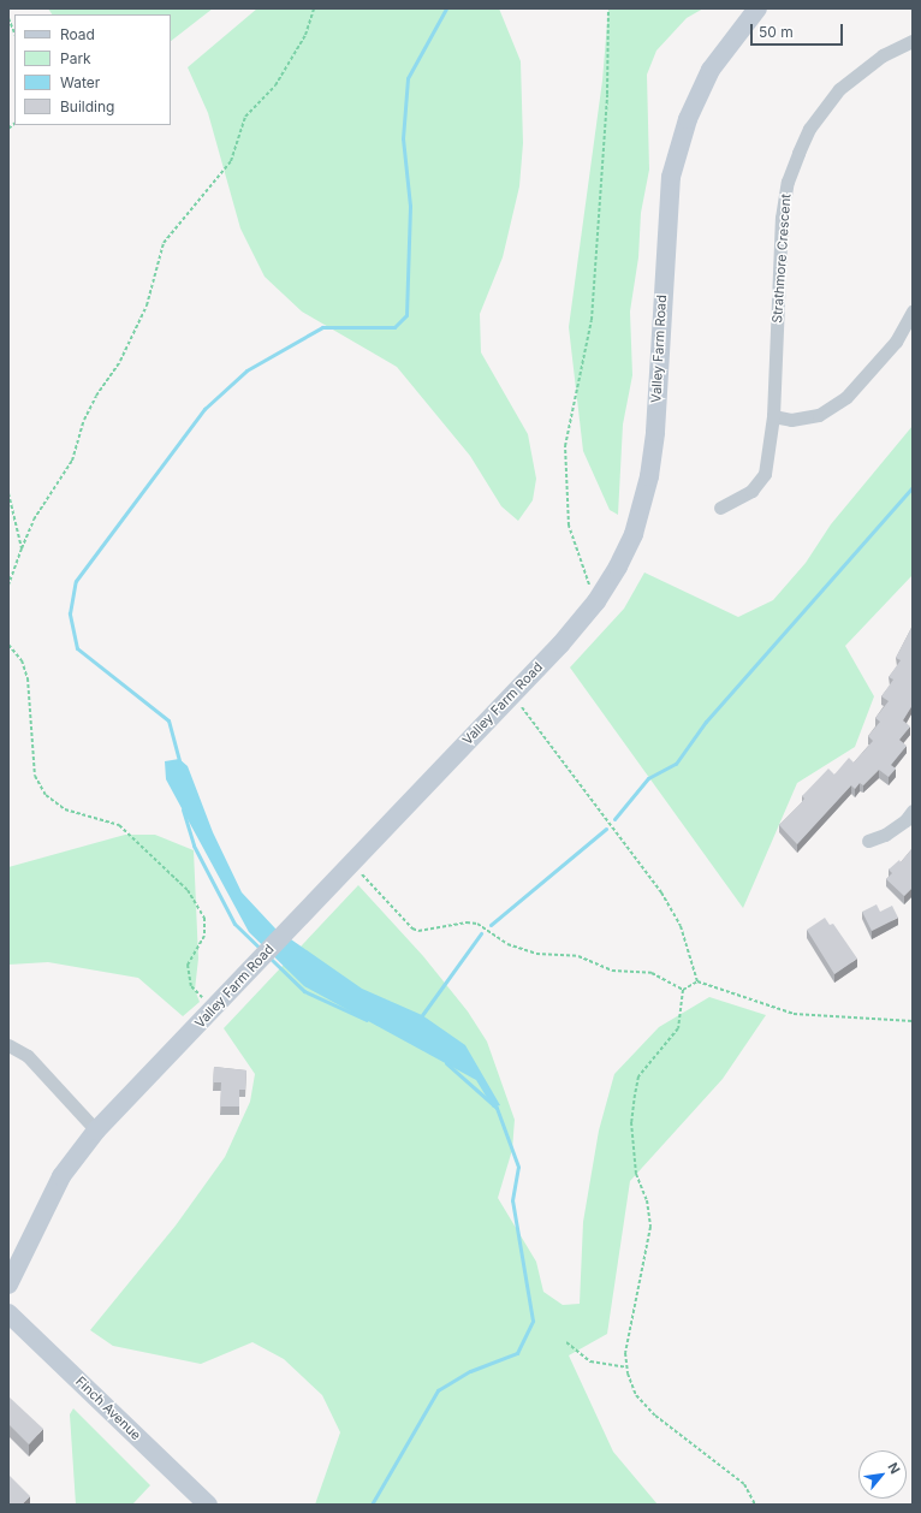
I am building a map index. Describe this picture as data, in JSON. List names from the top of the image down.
{
  "streets": {
    "street": ["Strathmore Crescent", "Valley Farm Road", "Finch Avenue"]
  },
  "legend": [
    "Road",
    "Park",
    "Water",
    "Building"
  ],
  "scale_bar": "50 m",
  "north": "top right"
}
